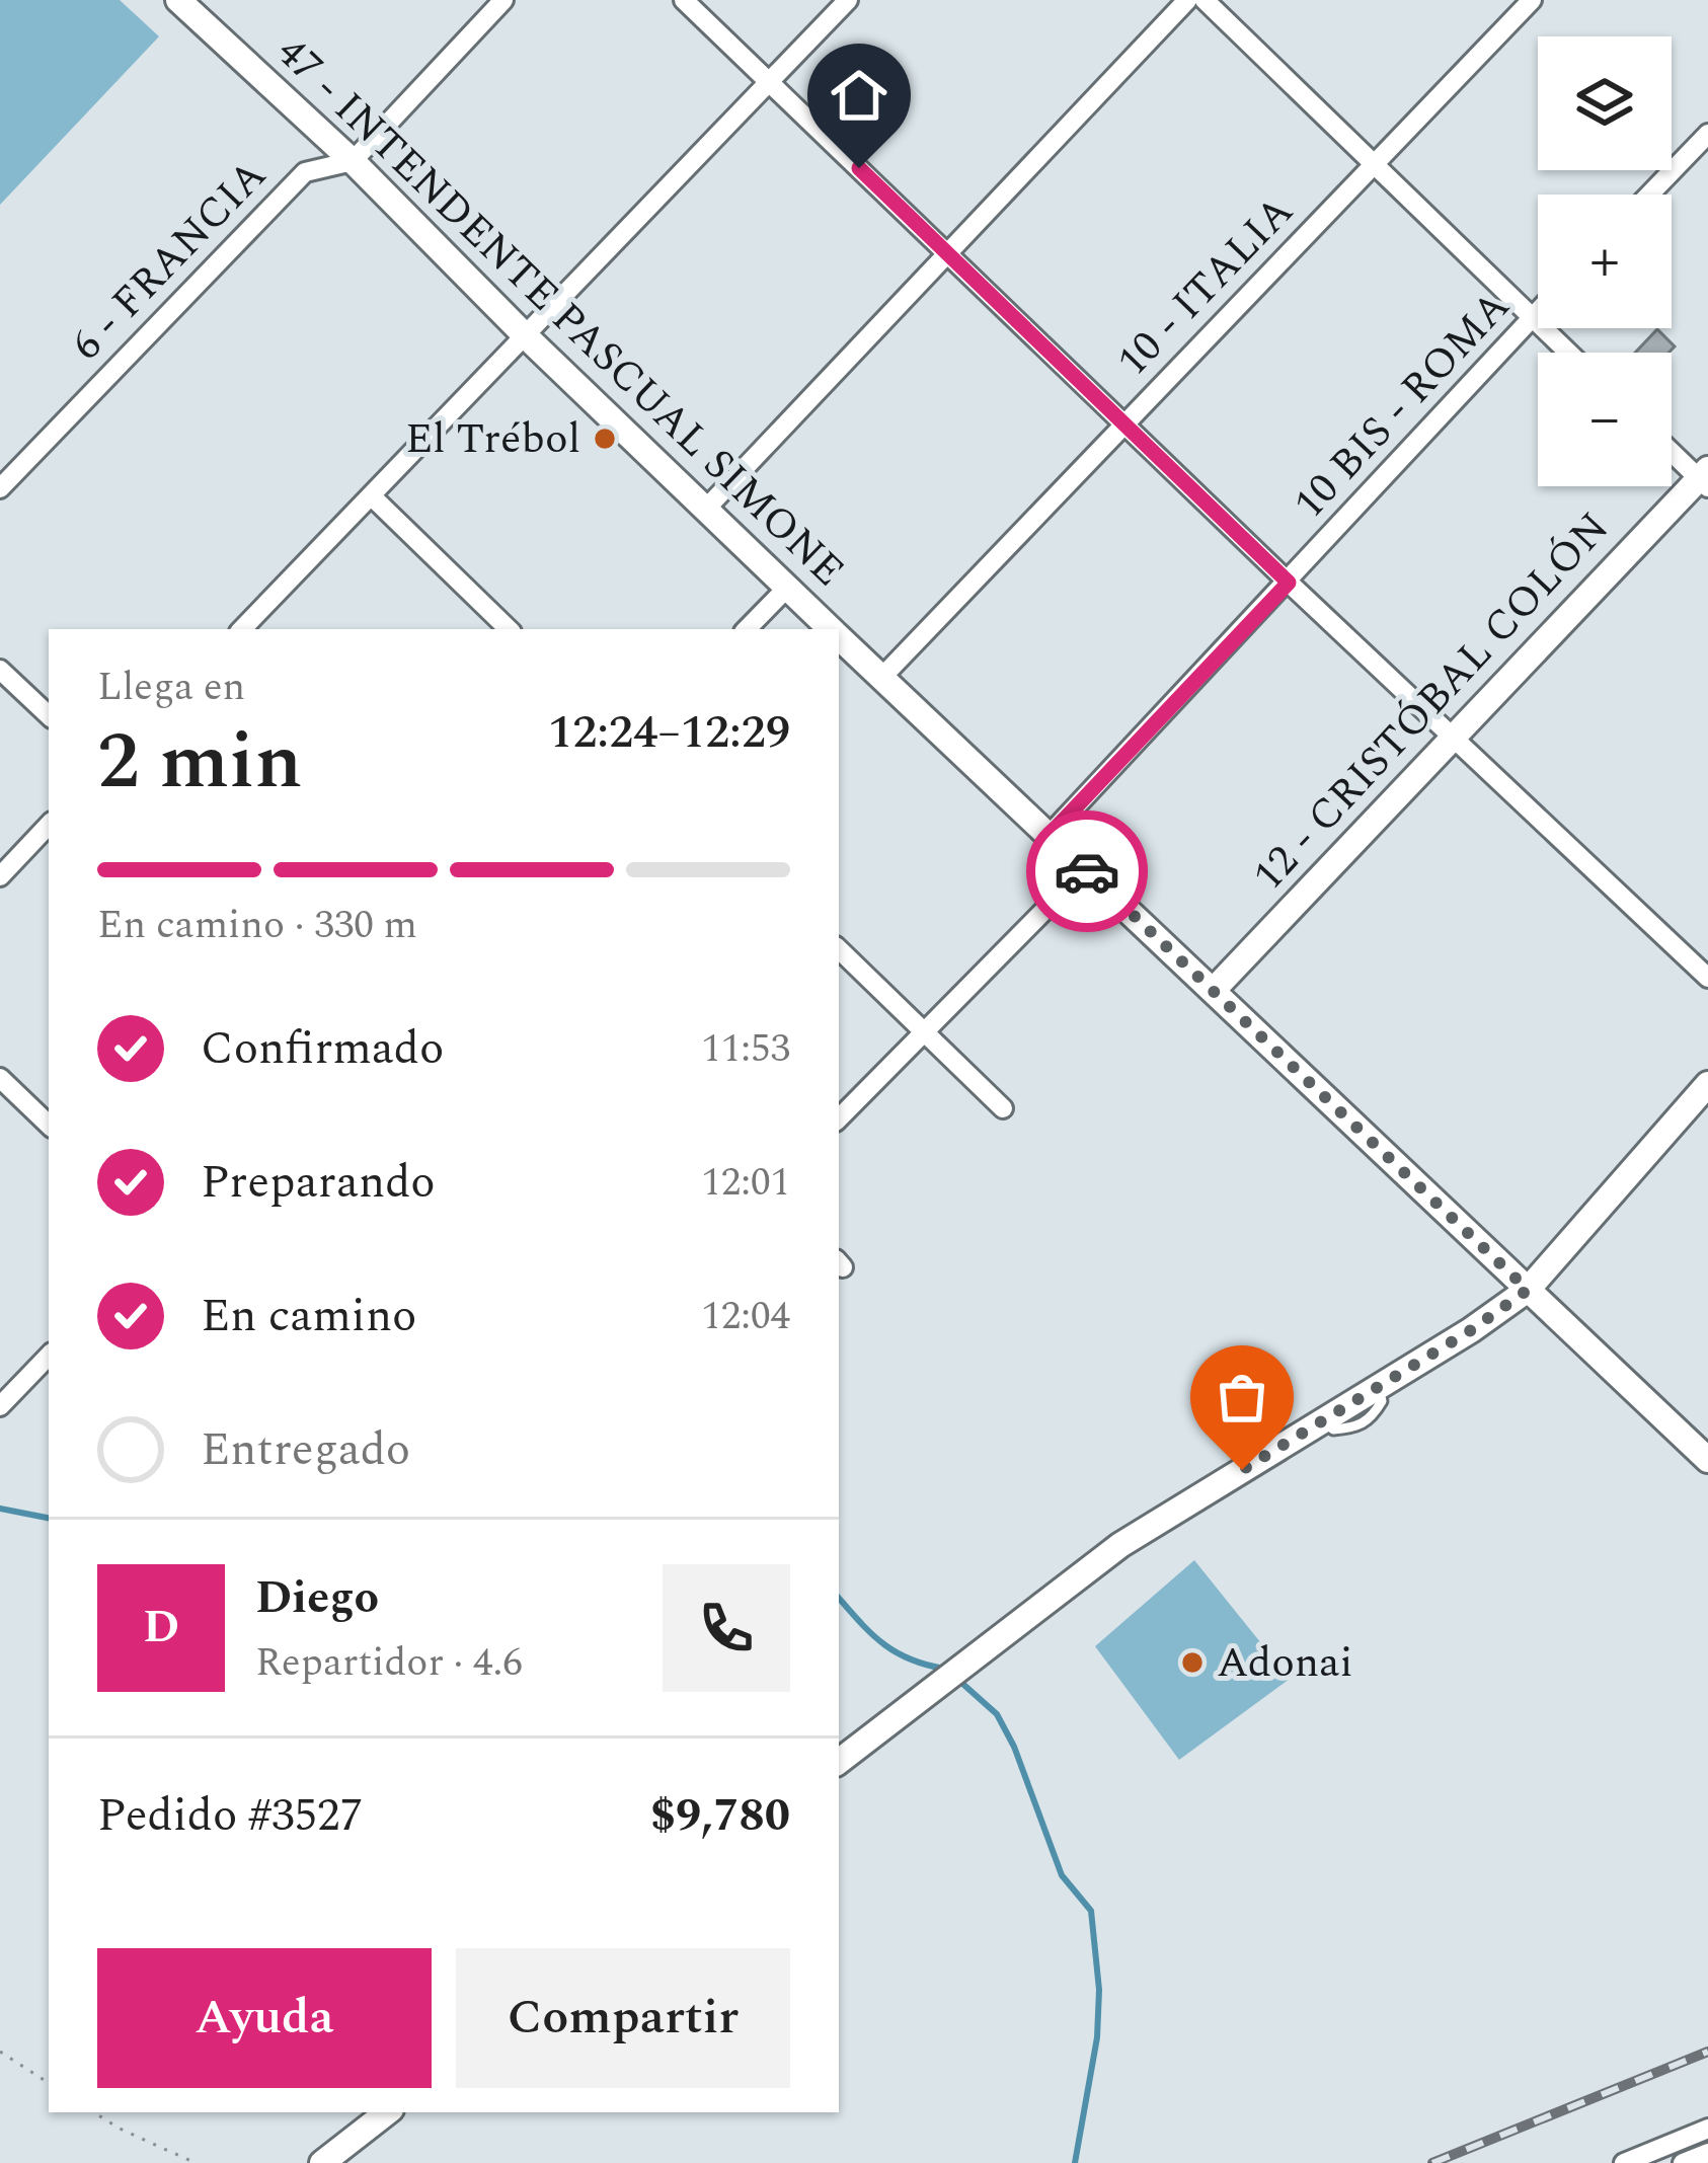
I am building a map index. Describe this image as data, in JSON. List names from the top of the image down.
{
  "streets": {
    "street": [
      "6 - FRANCIA",
      "10 - ITALIA",
      "47 - INTENDENTE PASCUAL SIMONE",
      "10 BIS - ROMA",
      "12 - CRISTÓBAL COLÓN"
    ]
  },
  "crossings": [
    ["6 - FRANCIA", "47 - INTENDENTE PASCUAL SIMONE"],
    ["10 - ITALIA", "47 - INTENDENTE PASCUAL SIMONE"],
    ["47 - INTENDENTE PASCUAL SIMONE", "10 BIS - ROMA"],
    ["47 - INTENDENTE PASCUAL SIMONE", "12 - CRISTÓBAL COLÓN"]
  ],
  "places": ["El Trébol", "Adonai"],
  "page": {
    "map_buttons": ["+", "−"],
    "heading": ["2 min", "Llega en", "12:24–12:29"],
    "panel": [
      "Diego",
      "Repartidor · 4.6",
      "Pedido #3527",
      "$9,780"
    ],
    "bar": "En camino · 330 m",
    "list": [
      ["Confirmado", "11:53"],
      ["Preparando", "12:01"],
      ["En camino", "12:04"],
      "Entregado"
    ],
    "round": "D",
    "buttons": ["Ayuda", "Compartir"]
  }
}
